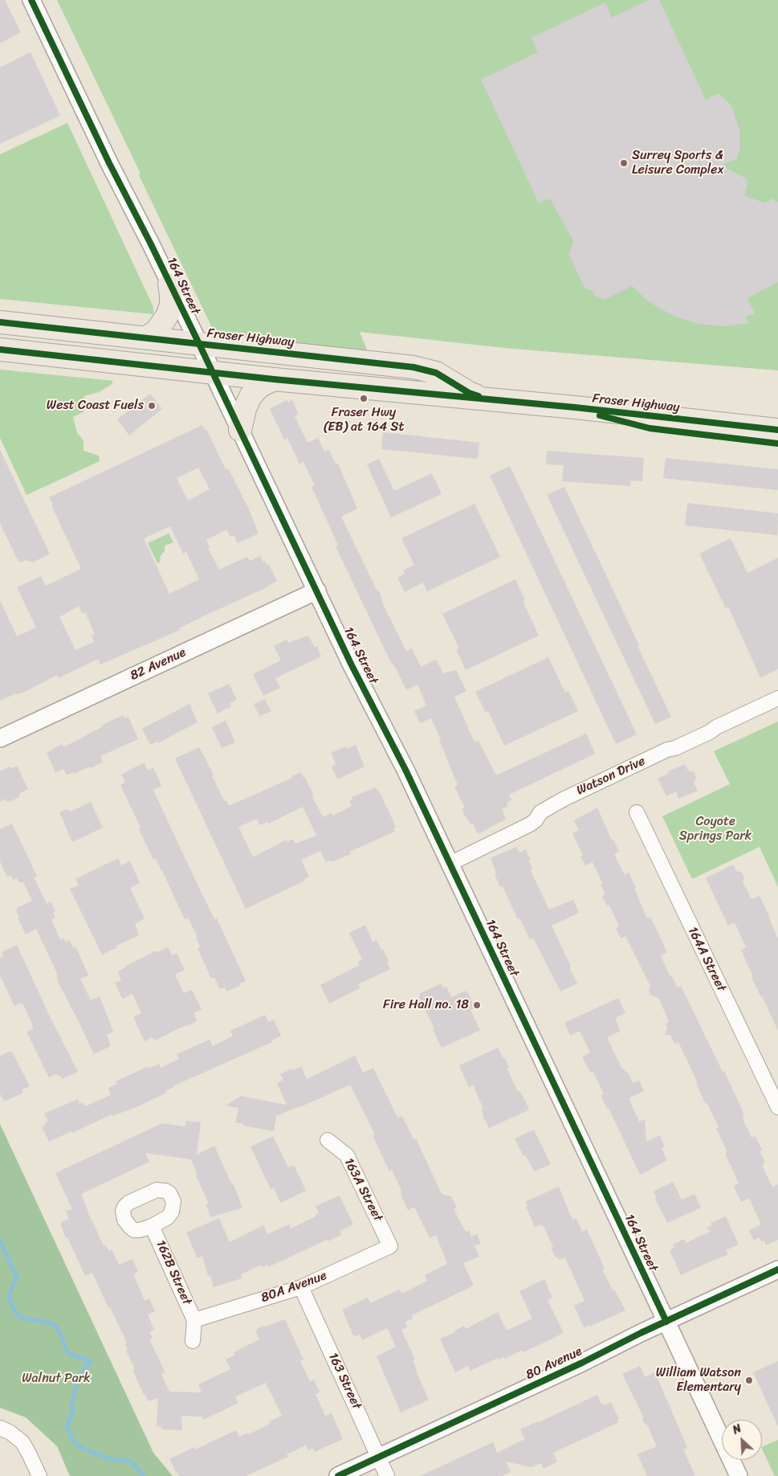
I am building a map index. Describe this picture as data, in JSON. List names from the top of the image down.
{
  "streets": {
    "main road": ["Fraser Highway"],
    "street": [
      "164 Street",
      "82 Avenue",
      "Watson Drive",
      "164A Street",
      "163A Street",
      "162B Street",
      "80A Avenue",
      "80 Avenue",
      "163 Street"
    ]
  },
  "crossings": [
    ["164 Street", "Fraser Highway"],
    ["164 Street", "82 Avenue"],
    ["164 Street", "Watson Drive"],
    ["164 Street", "80 Avenue"],
    ["163A Street", "80A Avenue"],
    ["162B Street", "80A Avenue"],
    ["80A Avenue", "163 Street"],
    ["80 Avenue", "163 Street"]
  ],
  "parks": ["Coyote Springs Park", "Walnut Park"],
  "places": [
    "Surrey Sports & Leisure Complex",
    "Fraser Hwy (EB) at 164 St",
    "West Coast Fuels",
    "Fire Hall no. 18",
    "William Watson Elementary"
  ],
  "north": "top left"
}
